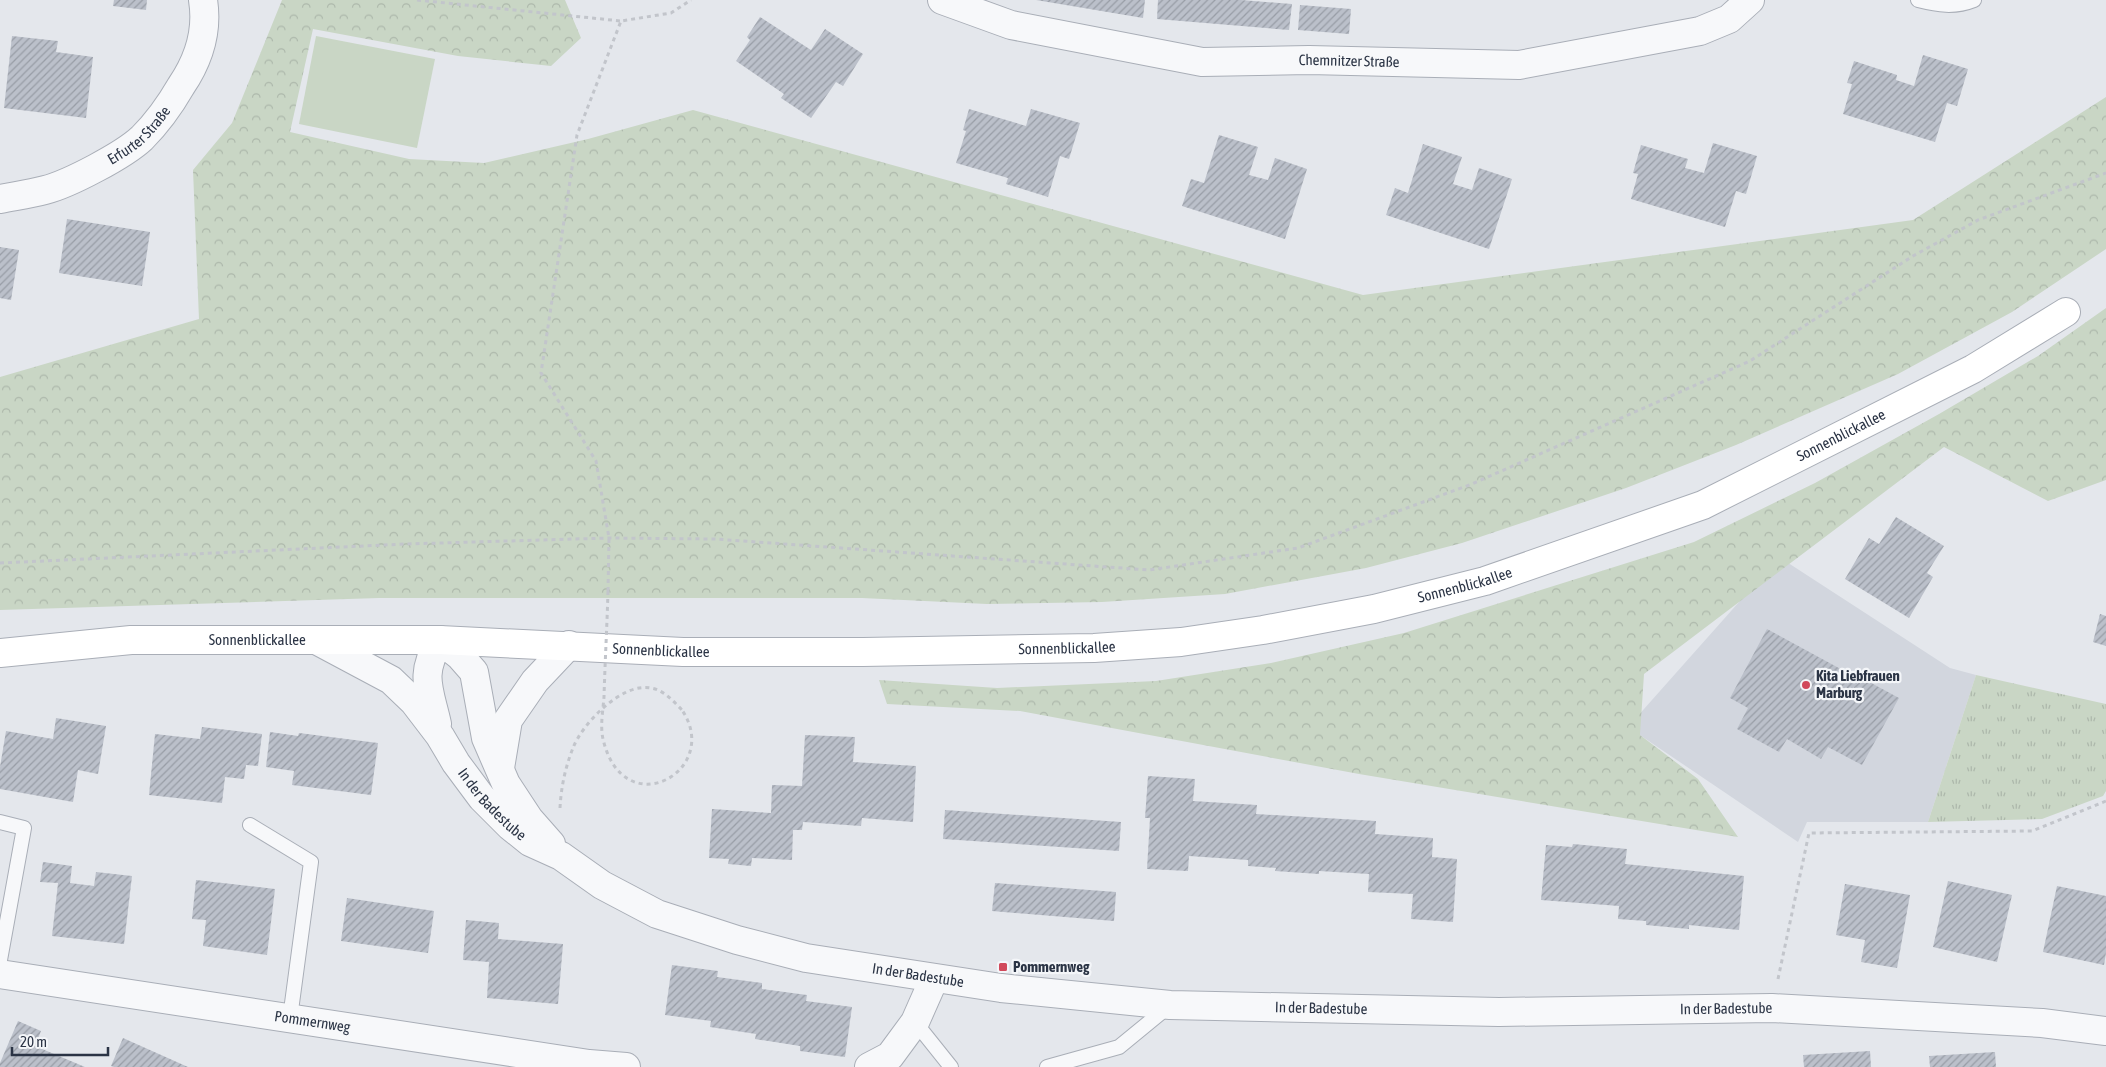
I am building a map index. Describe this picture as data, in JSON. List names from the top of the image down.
{
  "streets": {
    "main road": ["Sonnenblickallee"],
    "street": [
      "Chemnitzer Straße",
      "Erfurter Straße",
      "In der Badestube",
      "Pommernweg"
    ]
  },
  "crossings": [
    ["Sonnenblickallee", "In der Badestube"]
  ],
  "places": {
    "other": ["Kita Liebfrauen Marburg"],
    "transit": ["Pommernweg"]
  },
  "scale_bar": "20 m"
}
